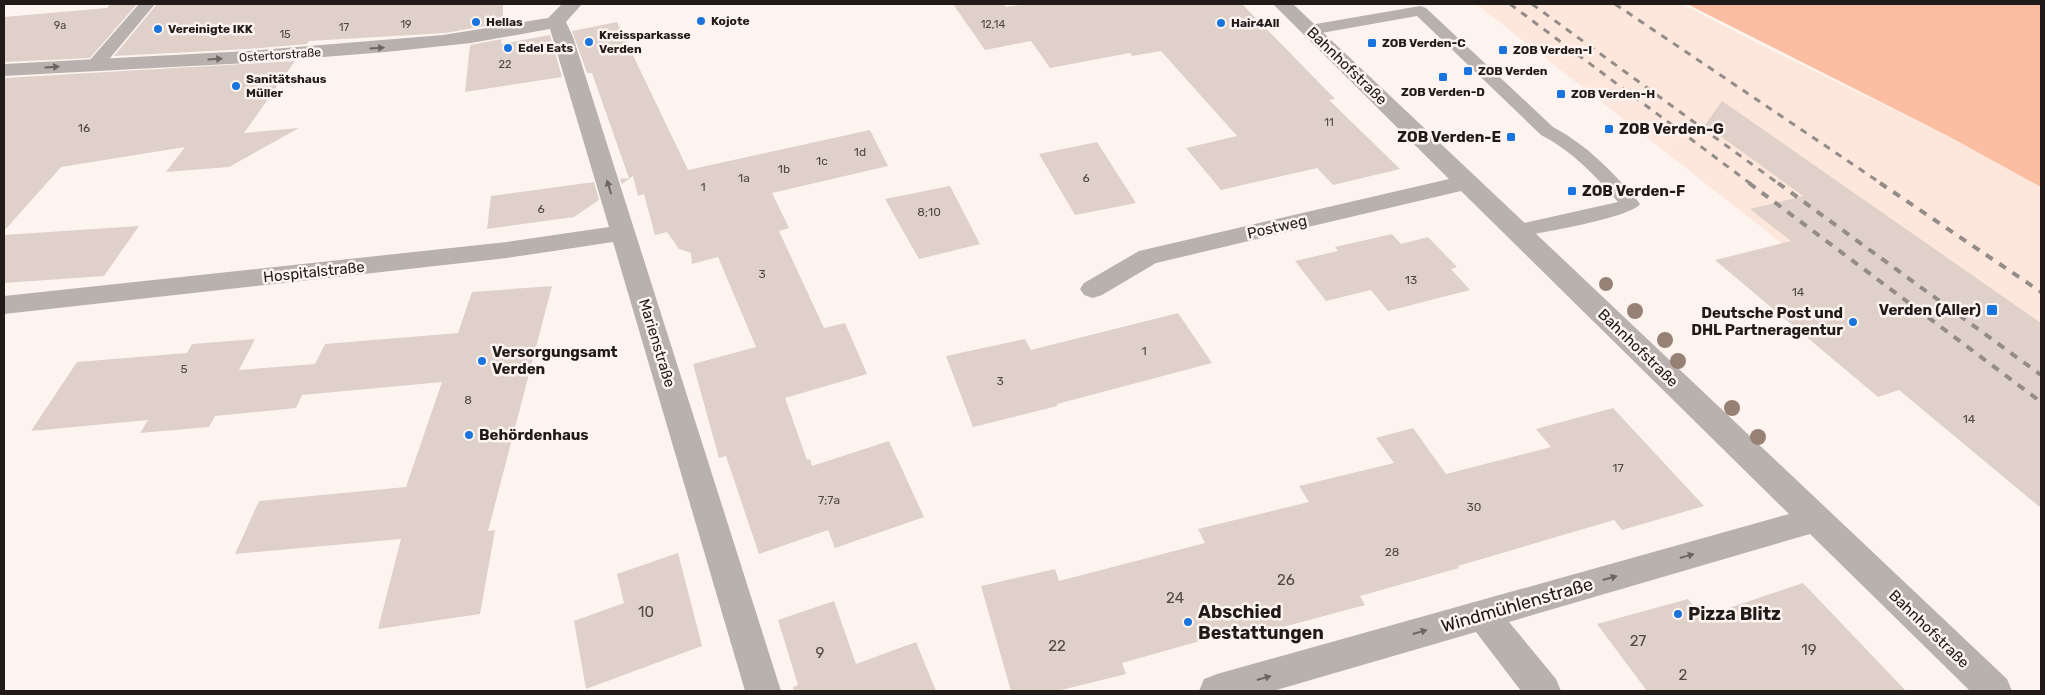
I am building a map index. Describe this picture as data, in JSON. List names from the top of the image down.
{
  "streets": {
    "street": [
      "Ostertorstraße",
      "Bahnhofstraße",
      "Postweg",
      "Hospitalstraße",
      "Marienstraße",
      "Windmühlenstraße"
    ]
  },
  "crossings": [
    ["Ostertorstraße", "Marienstraße"],
    ["Bahnhofstraße", "Postweg"],
    ["Bahnhofstraße", "Windmühlenstraße"],
    ["Hospitalstraße", "Marienstraße"]
  ],
  "one_way": ["Ostertorstraße", "Windmühlenstraße"],
  "places": {
    "other": [
      "Kojote",
      "Hellas",
      "Hair4All",
      "Vereinigte IKK",
      "Kreissparkasse Verden",
      "Edel Eats",
      "Sanitätshaus Müller",
      "Deutsche Post und DHL Partneragentur",
      "Versorgungsamt Verden",
      "Behördenhaus",
      "Pizza Blitz",
      "Abschied Bestattungen"
    ],
    "transit": [
      "ZOB Verden-C",
      "ZOB Verden-I",
      "ZOB Verden",
      "ZOB Verden-D",
      "ZOB Verden-H",
      "ZOB Verden-G",
      "ZOB Verden-E",
      "ZOB Verden-F",
      "Verden (Aller)"
    ]
  },
  "house_numbers": [
    "19",
    "12,14",
    "9a",
    "17",
    "15",
    "22",
    "11",
    "16",
    "1d",
    "1c",
    "1b",
    "1a",
    "6",
    "1",
    "6",
    "8;10",
    "3",
    "13",
    "14",
    "1",
    "5",
    "3",
    "8",
    "14",
    "17",
    "7;7a",
    "30",
    "28",
    "26",
    "24",
    "10",
    "27",
    "22",
    "19",
    "9",
    "2"
  ]
}
